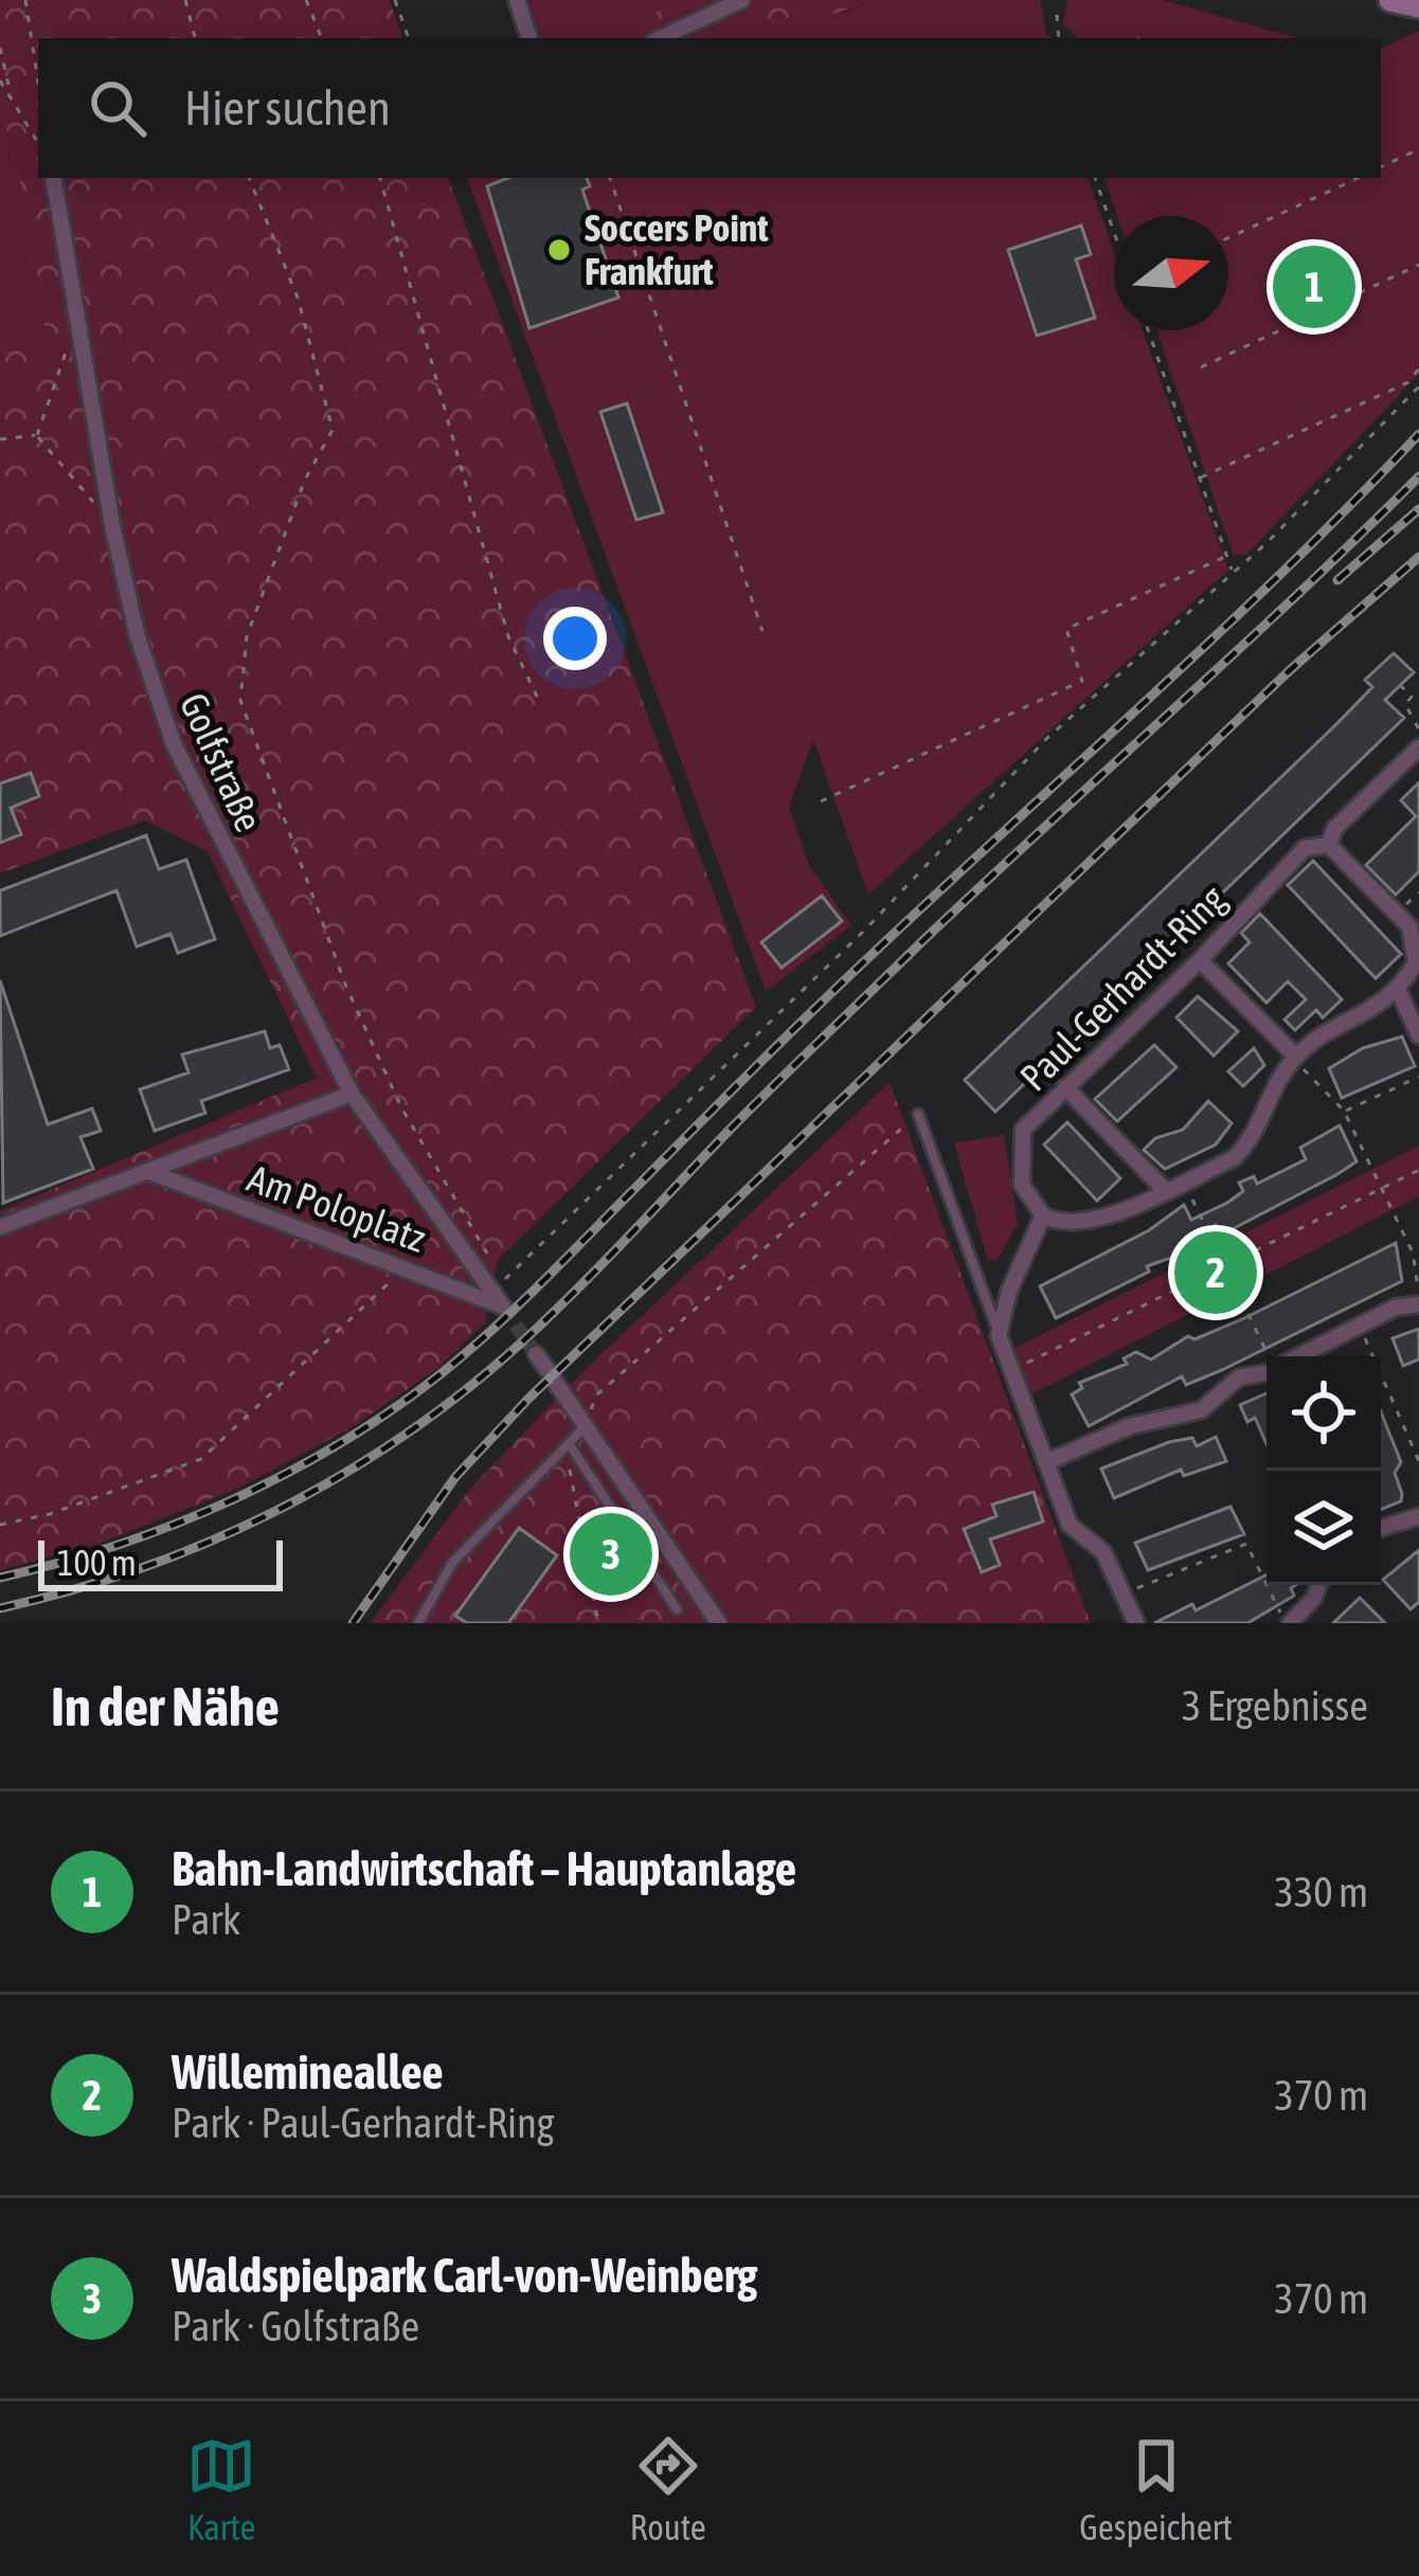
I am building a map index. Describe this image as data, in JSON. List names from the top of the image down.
{
  "streets": {
    "street": ["Golfstraße", "Paul-Gerhardt-Ring", "Am Poloplatz"]
  },
  "crossings": [
    ["Golfstraße", "Am Poloplatz"]
  ],
  "places": ["Soccers Point Frankfurt"],
  "scale_bar": "100 m",
  "north": "right",
  "page": {
    "search": "Hier suchen",
    "pins": ["1", "2", "3"],
    "scale": "100 m",
    "heading": ["In der Nähe", "3 Ergebnisse"],
    "list": [
      {
        "mark": "1",
        "name": "Bahn-Landwirtschaft – Hauptanlage",
        "note": "Park",
        "value": "330 m"
      },
      {
        "mark": "2",
        "name": "Willemineallee",
        "note": "Park · Paul-Gerhardt-Ring",
        "value": "370 m"
      },
      {
        "mark": "3",
        "name": "Waldspielpark Carl-von-Weinberg",
        "note": "Park · Golfstraße",
        "value": "370 m"
      }
    ],
    "nav": ["Karte", "Route", "Gespeichert"]
  }
}
